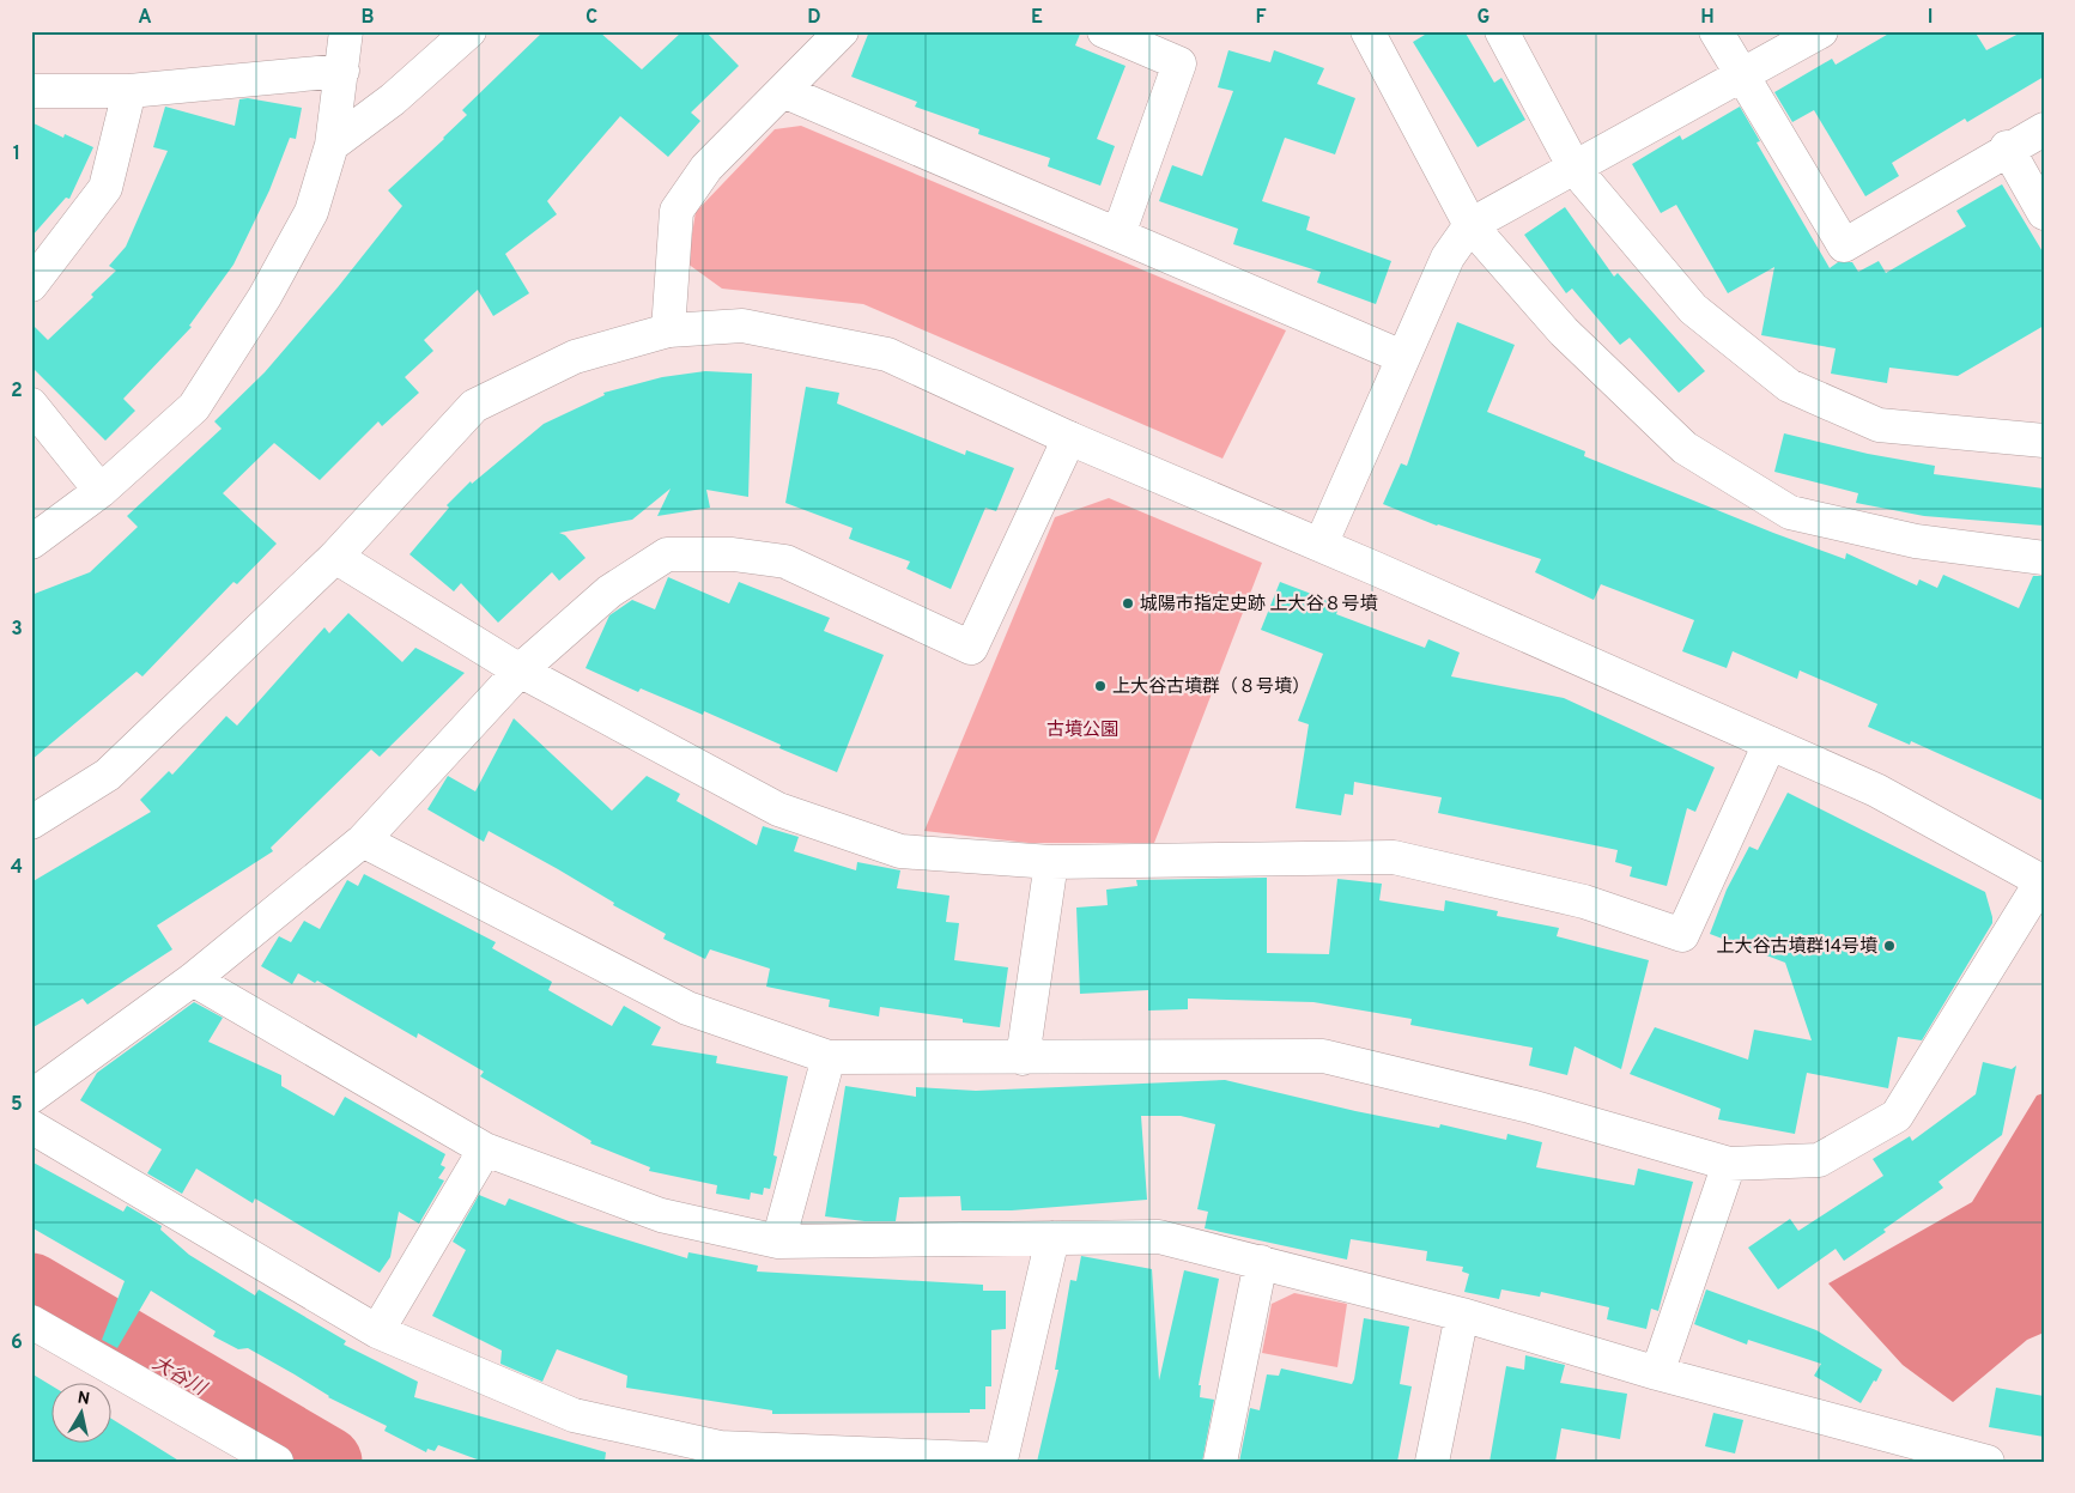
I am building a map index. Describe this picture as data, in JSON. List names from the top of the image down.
{
  "water": ["大谷川"],
  "parks": ["古墳公園"],
  "places": ["城陽市指定史跡 上大谷８号墳", "上大谷古墳群（８号墳）", "上大谷古墳群14号墳"],
  "north": "top",
  "grid": {
    "columns": [
      "A",
      "B",
      "C",
      "D",
      "E",
      "F",
      "G",
      "H",
      "I"
    ],
    "rows": [
      "1",
      "2",
      "3",
      "4",
      "5",
      "6"
    ]
  }
}
